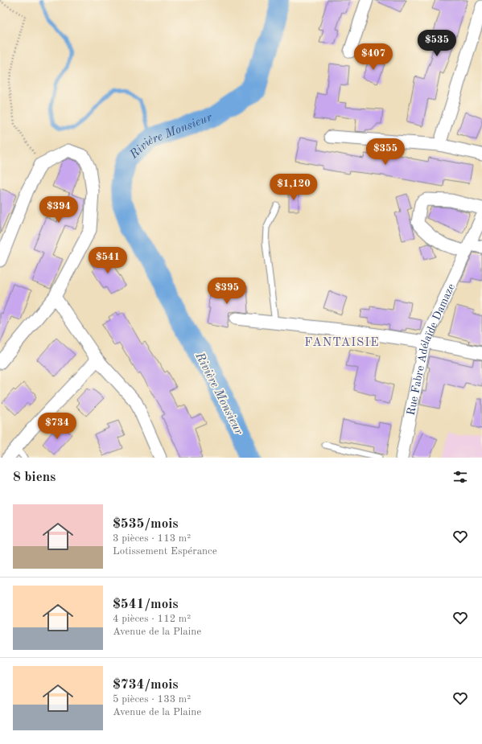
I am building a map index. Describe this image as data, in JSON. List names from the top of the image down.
{
  "streets": {
    "street": ["Rue Fabre Adélaïde Damaze"]
  },
  "districts": ["FANTAISIE"],
  "water": ["Rivière Monsieur"],
  "page": {
    "price": [
      "$535",
      "$407",
      "$355",
      "$1,120",
      "$394",
      "$541",
      "$395",
      "$734"
    ],
    "heading": "8 biens",
    "list": [
      {
        "name": "$535/mois",
        "note": "3 pièces · 113 m² · Lotissement Espérance"
      },
      {
        "name": "$541/mois",
        "note": "4 pièces · 112 m² · Avenue de la Plaine"
      },
      {
        "name": "$734/mois",
        "note": "5 pièces · 133 m² · Avenue de la Plaine"
      }
    ]
  }
}
